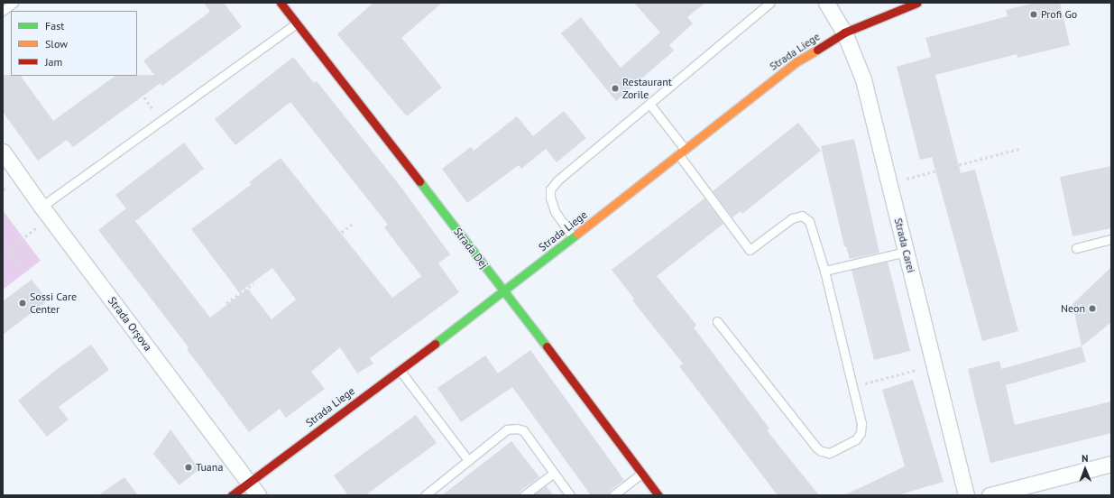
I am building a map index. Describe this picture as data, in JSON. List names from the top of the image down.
{
  "streets": {
    "street": [
      "Strada Liege",
      "Strada Carei",
      "Strada Dej",
      "Strada Orșova"
    ]
  },
  "crossings": [
    ["Strada Liege", "Strada Carei"],
    ["Strada Liege", "Strada Dej"],
    ["Strada Liege", "Strada Orșova"]
  ],
  "places": [
    "Profi Go",
    "Restaurant Zorile",
    "Sossi Care Center",
    "Neon",
    "Tuana"
  ],
  "legend": ["Fast", "Slow", "Jam"],
  "north": "top"
}
